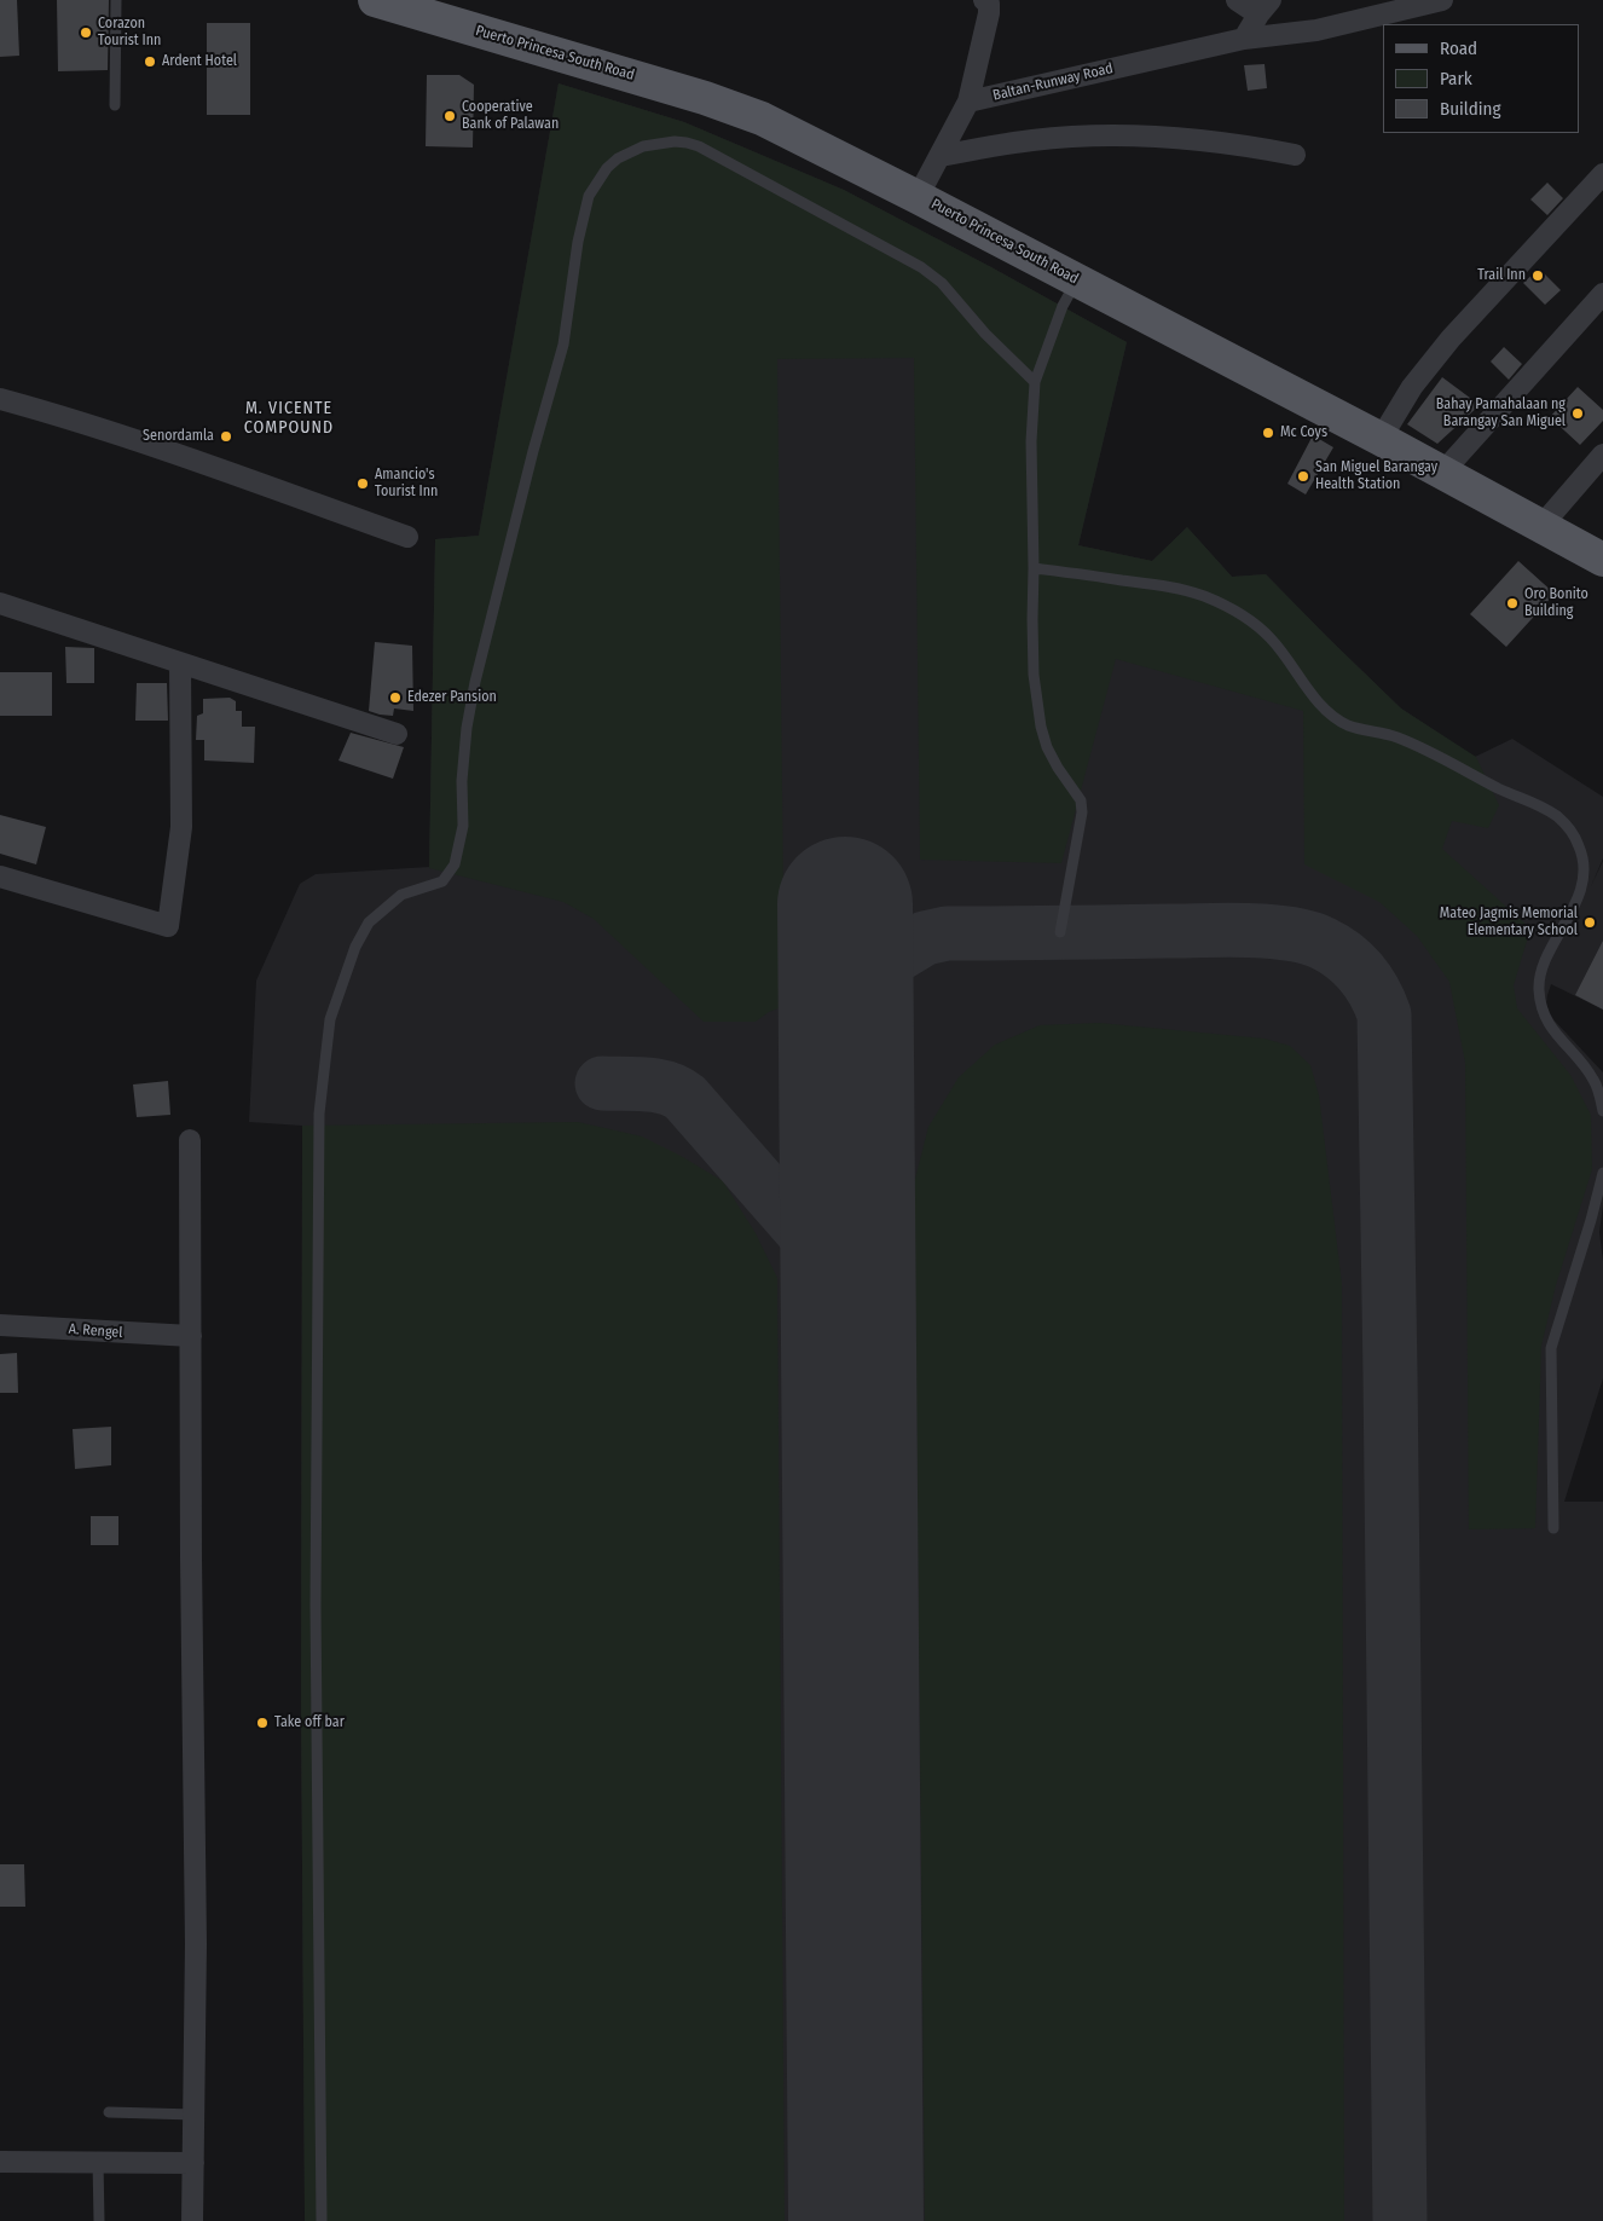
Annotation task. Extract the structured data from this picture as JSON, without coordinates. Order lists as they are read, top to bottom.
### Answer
{
  "streets": {
    "main road": ["Puerto Princesa South Road"],
    "street": ["Baltan-Runway Road", "A. Rengel"]
  },
  "districts": ["M. VICENTE COMPOUND"],
  "places": [
    "Corazon Tourist Inn",
    "Ardent Hotel",
    "Cooperative Bank of Palawan",
    "Trail Inn",
    "Bahay Pamahalaan ng Barangay San Miguel",
    "Mc Coys",
    "Senordamla",
    "San Miguel Barangay Health Station",
    "Amancio's Tourist Inn",
    "Oro Bonito Building",
    "Edezer Pansion",
    "Mateo Jagmis Memorial Elementary School",
    "Take off bar"
  ],
  "legend": ["Road", "Park", "Building"]
}
